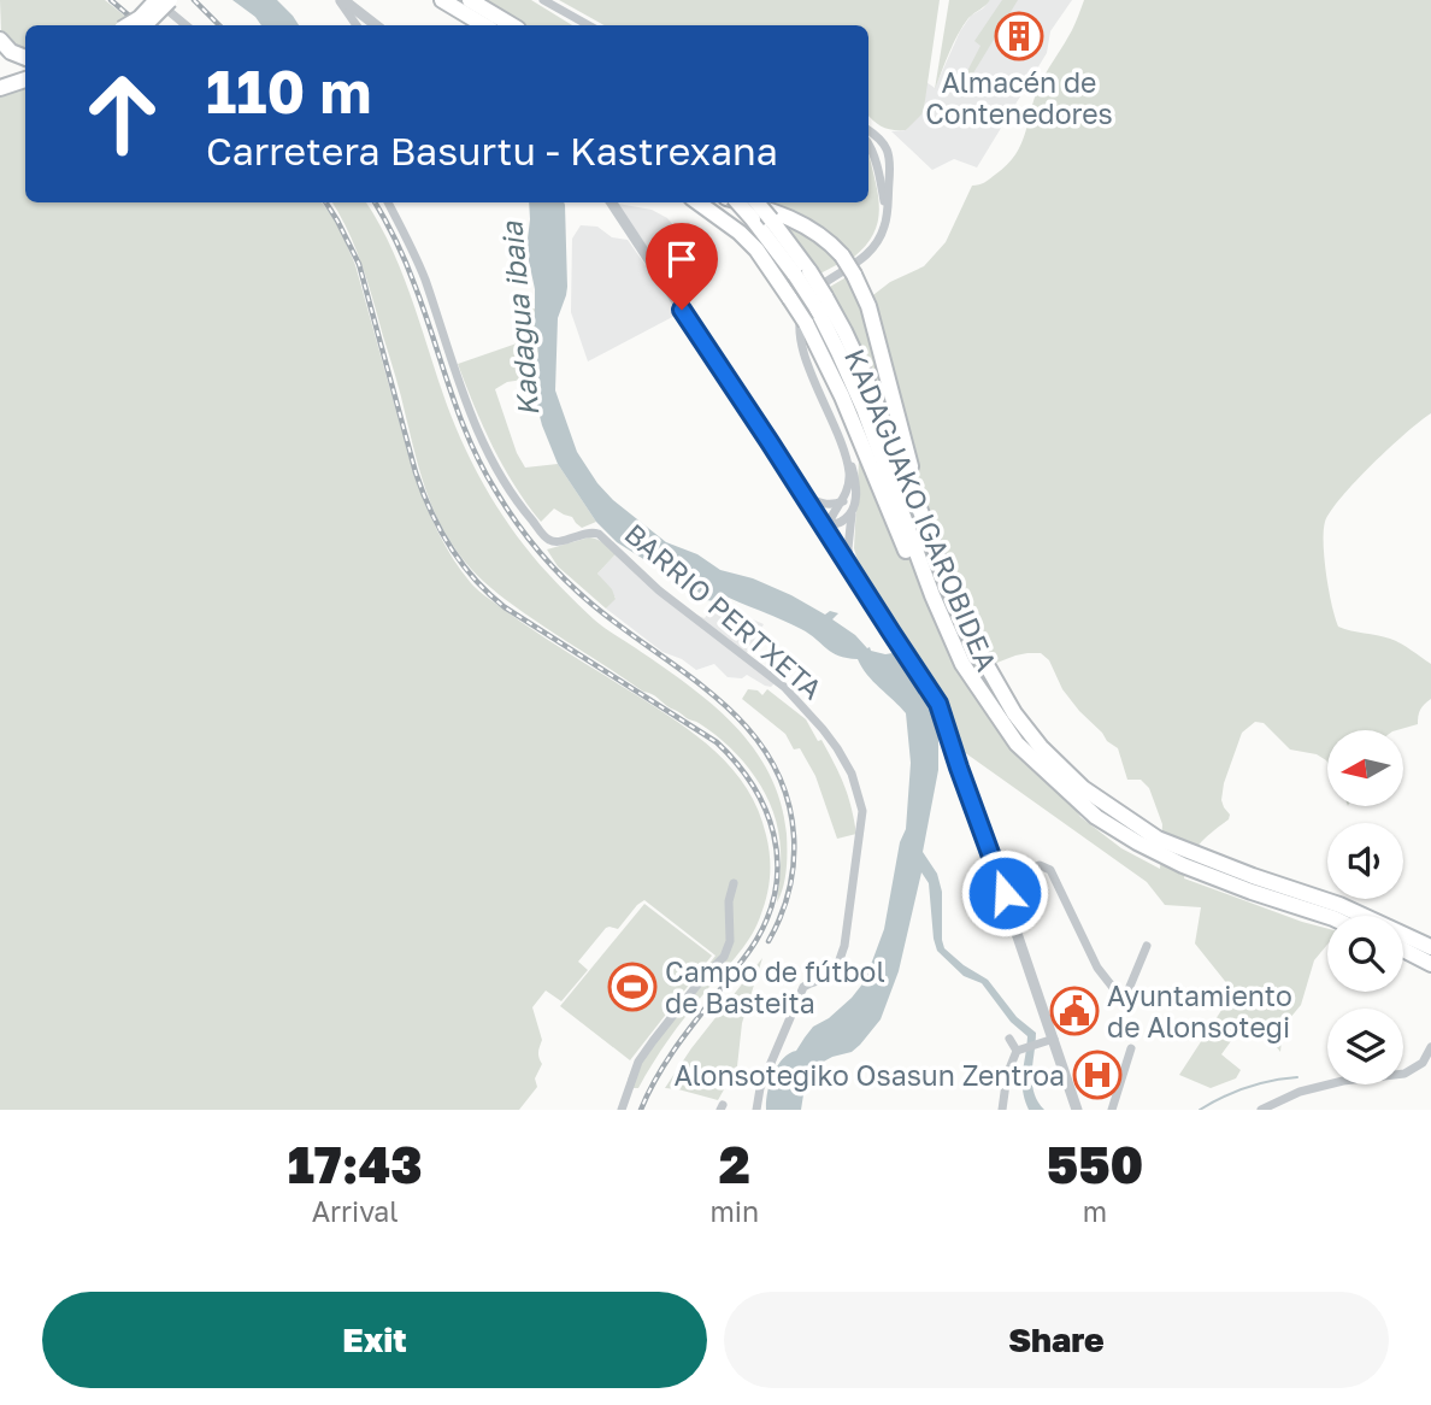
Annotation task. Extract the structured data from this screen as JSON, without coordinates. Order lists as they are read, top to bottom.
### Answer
{
  "streets": {
    "highway": ["KADAGUAKO IGAROBIDEA"],
    "street": ["BARRIO PERTXETA"]
  },
  "water": ["Kadagua ibaia"],
  "places": {
    "building": ["Almacén de Contenedores"],
    "sports": ["Campo de fútbol de Basteita"],
    "public building": ["Ayuntamiento de Alonsotegi"],
    "hospital": ["Alonsotegiko Osasun Zentroa"]
  },
  "north": "left",
  "page": {
    "turn": ["110 m", "Carretera Basurtu - Kastrexana"],
    "eta": [
      "17:43",
      "Arrival",
      "2",
      "min",
      "550",
      "m"
    ],
    "buttons": ["Exit", "Share"]
  }
}
